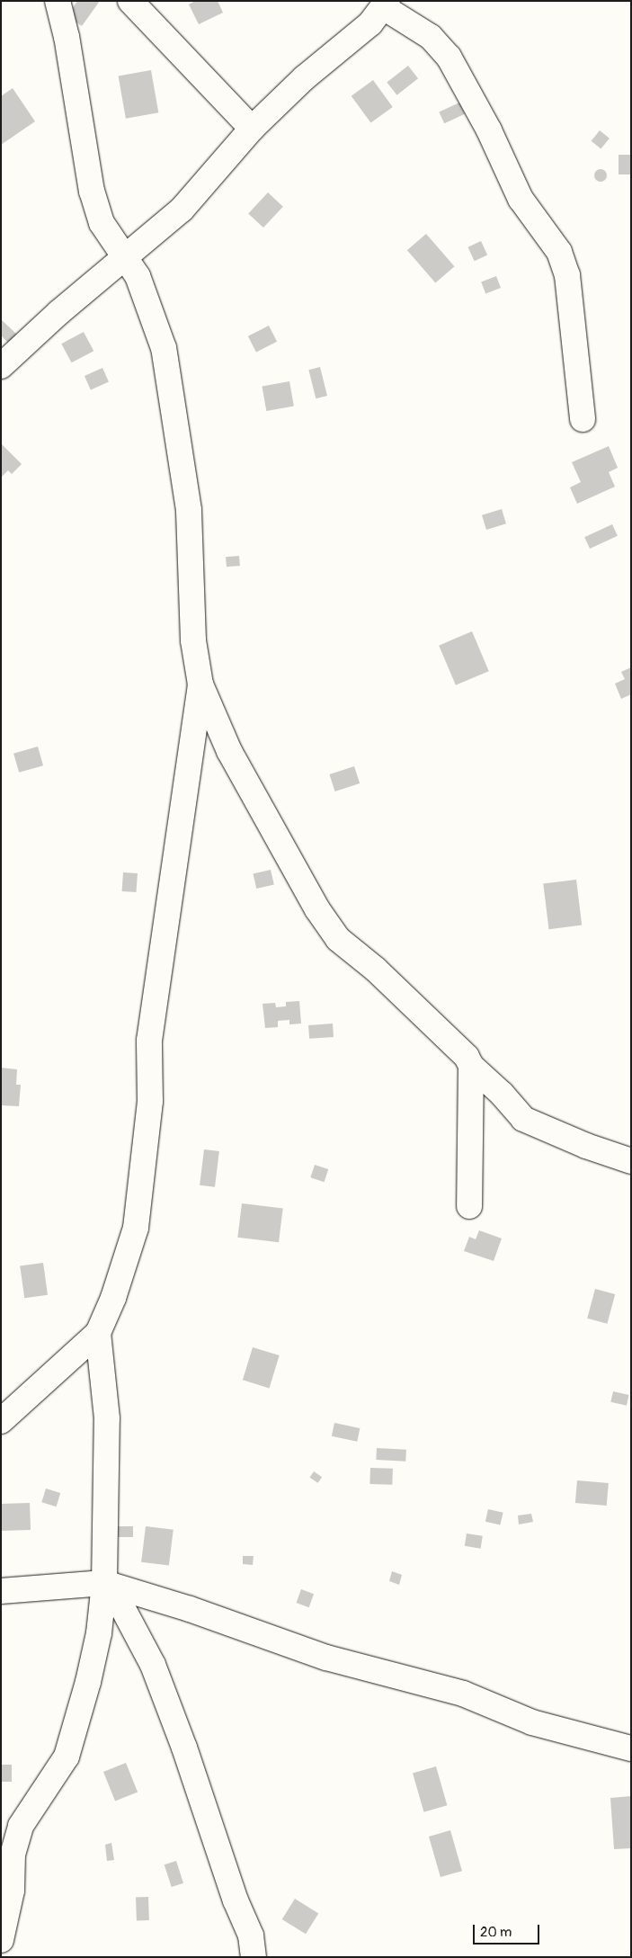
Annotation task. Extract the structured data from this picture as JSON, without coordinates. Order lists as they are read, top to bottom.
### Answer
{
  "scale_bar": "20 m"
}
